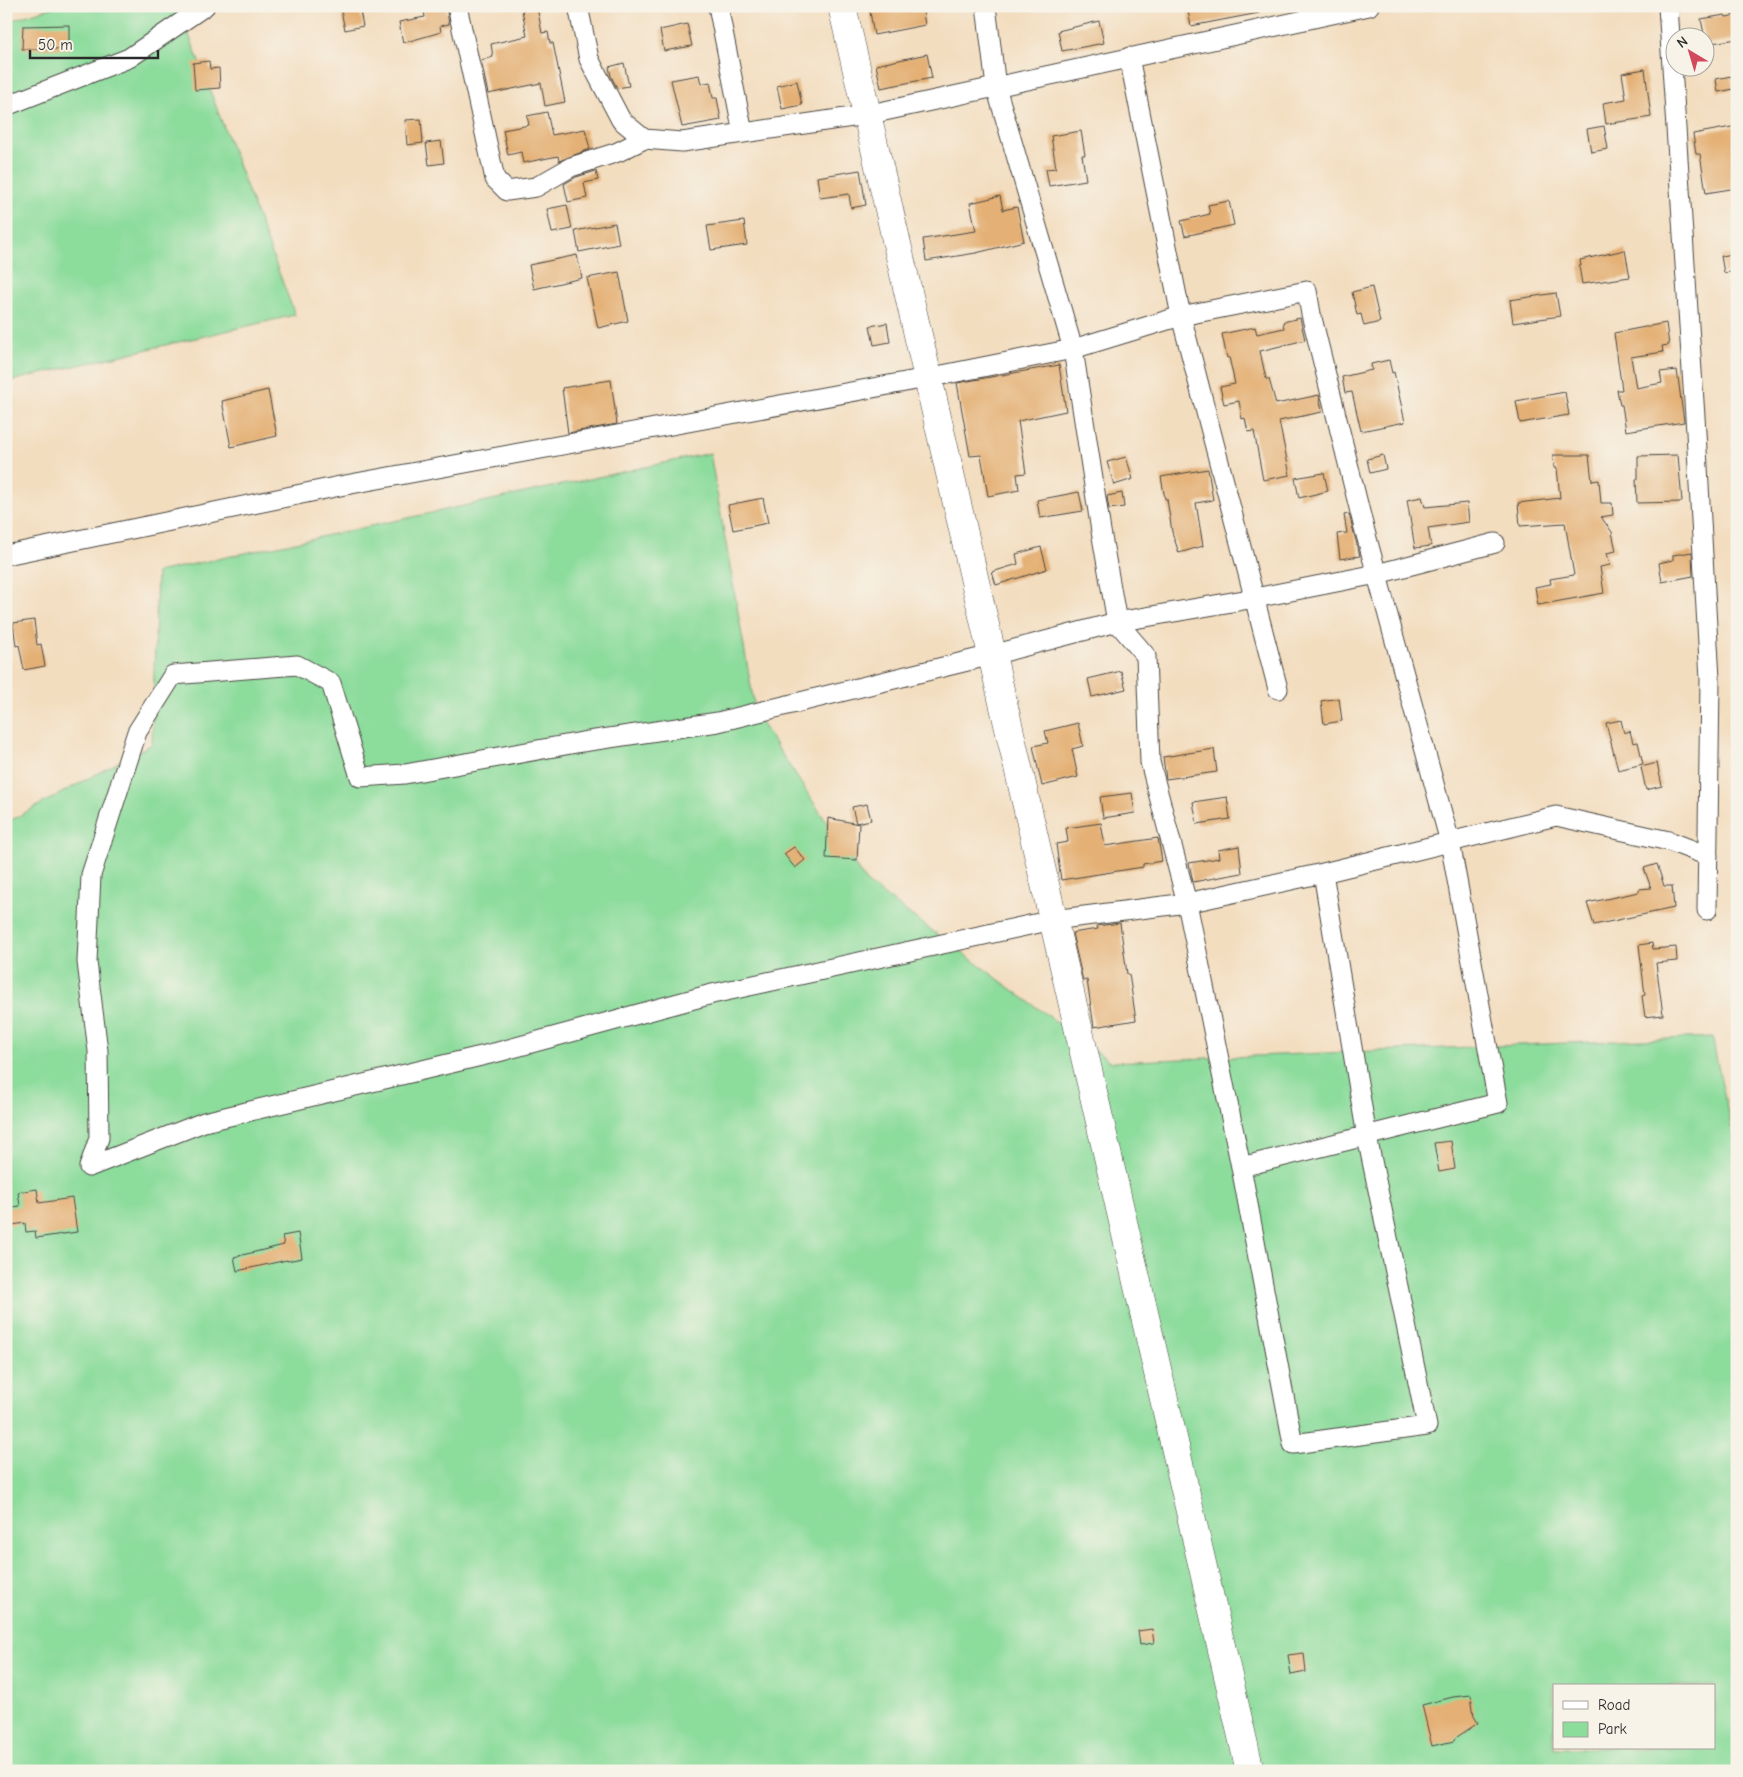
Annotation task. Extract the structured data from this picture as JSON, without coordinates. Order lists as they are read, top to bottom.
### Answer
{
  "legend": ["Road", "Park"],
  "scale_bar": "50 m",
  "north": "top left"
}
